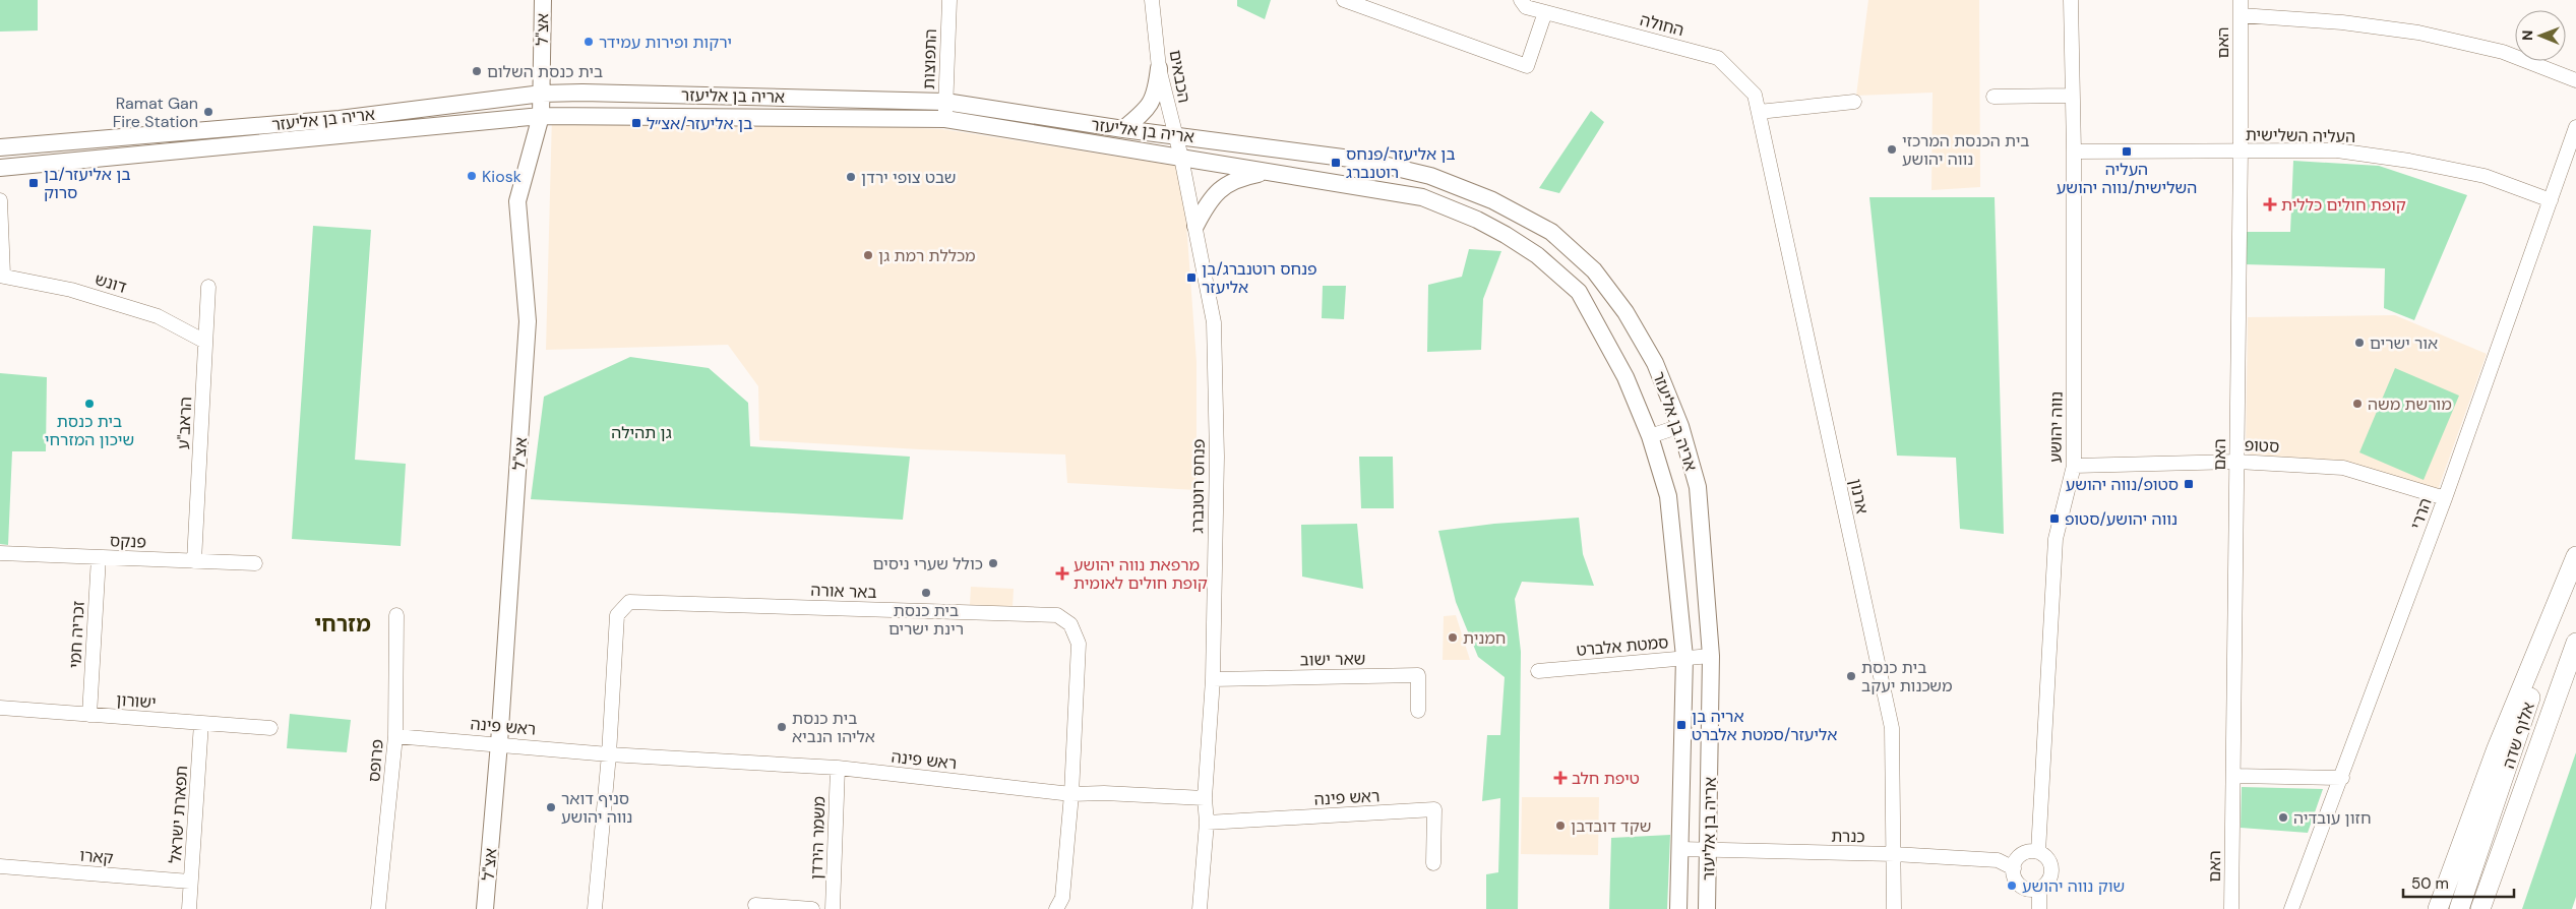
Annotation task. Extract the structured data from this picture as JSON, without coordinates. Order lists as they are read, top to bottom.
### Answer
{
  "streets": {
    "main road": ["אלוף שדה"],
    "street": [
      "החולה",
      "אצ\"ל",
      "האם",
      "התפוצות",
      "הכבאים",
      "אריה בן אליעזר",
      "העליה השלישית",
      "דונש",
      "הראב\"ע",
      "נווה יהושע",
      "סטופ",
      "פנחס רוטנברג",
      "ארנון",
      "הררי",
      "פנקס",
      "באר אורה",
      "זכריה חמי",
      "סמטת אלברט",
      "שאר ישוב",
      "ישורון",
      "ראש פינה",
      "פרופס",
      "תפארת ישראל",
      "כנרת",
      "משמר הירדן",
      "קארו"
    ]
  },
  "crossings": [
    ["החולה", "ארנון"],
    ["אצ\"ל", "אריה בן אליעזר"],
    ["אצ\"ל", "ראש פינה"],
    ["האם", "העליה השלישית"],
    ["האם", "סטופ"],
    ["התפוצות", "אריה בן אליעזר"],
    ["הכבאים", "אריה בן אליעזר"],
    ["הכבאים", "פנחס רוטנברג"],
    ["אריה בן אליעזר", "פנחס רוטנברג"],
    ["אריה בן אליעזר", "סמטת אלברט"],
    ["אריה בן אליעזר", "כנרת"],
    ["העליה השלישית", "נווה יהושע"],
    ["העליה השלישית", "הררי"],
    ["דונש", "הראב\"ע"],
    ["הראב\"ע", "פנקס"],
    ["נווה יהושע", "סטופ"],
    ["נווה יהושע", "כנרת"],
    ["סטופ", "הררי"],
    ["פנחס רוטנברג", "שאר ישוב"],
    ["פנחס רוטנברג", "ראש פינה"],
    ["ארנון", "כנרת"],
    ["פנקס", "זכריה חמי"],
    ["באר אורה", "ראש פינה"],
    ["זכריה חמי", "ישורון"],
    ["ישורון", "תפארת ישראל"],
    ["ראש פינה", "פרופס"],
    ["ראש פינה", "משמר הירדן"],
    ["תפארת ישראל", "קארו"]
  ],
  "districts": ["מזרחי"],
  "parks": ["גן תהילה"],
  "places": {
    "other": [
      "ירקות ופירות עמידר",
      "בית כנסת השלום",
      "Ramat Gan Fire Station",
      "בית הכנסת המרכזי נווה יהושע",
      "Kiosk",
      "שבט צופי ירדן",
      "מכללת רמת גן",
      "אור ישרים",
      "בית כנסת שיכון המזרחי",
      "מורשת משה",
      "כולל שערי ניסים",
      "בית כנסת רינת ישרים",
      "חמנית",
      "בית כנסת משכנות יעקב",
      "בית כנסת אליהו הנביא",
      "סניף דואר נווה יהושע",
      "חזון עובדיה",
      "שקד דובדבן",
      "שוק נווה יהושע"
    ],
    "transit": [
      "בן אליעזר/אצ״ל",
      "העליה השלישית/נווה יהושע",
      "בן אליעזר/פנחס רוטנברג",
      "בן אליעזר/בן סרוק",
      "פנחס רוטנברג/בן אליעזר",
      "סטופ/נווה יהושע",
      "נווה יהושע/סטופ",
      "אריה בן אליעזר/סמטת אלברט"
    ],
    "health": ["קופת חולים כללית", "מרפאת נווה יהושע קופת חולים לאומית", "טיפת חלב"]
  },
  "scale_bar": "50 m",
  "north": "left"
}
